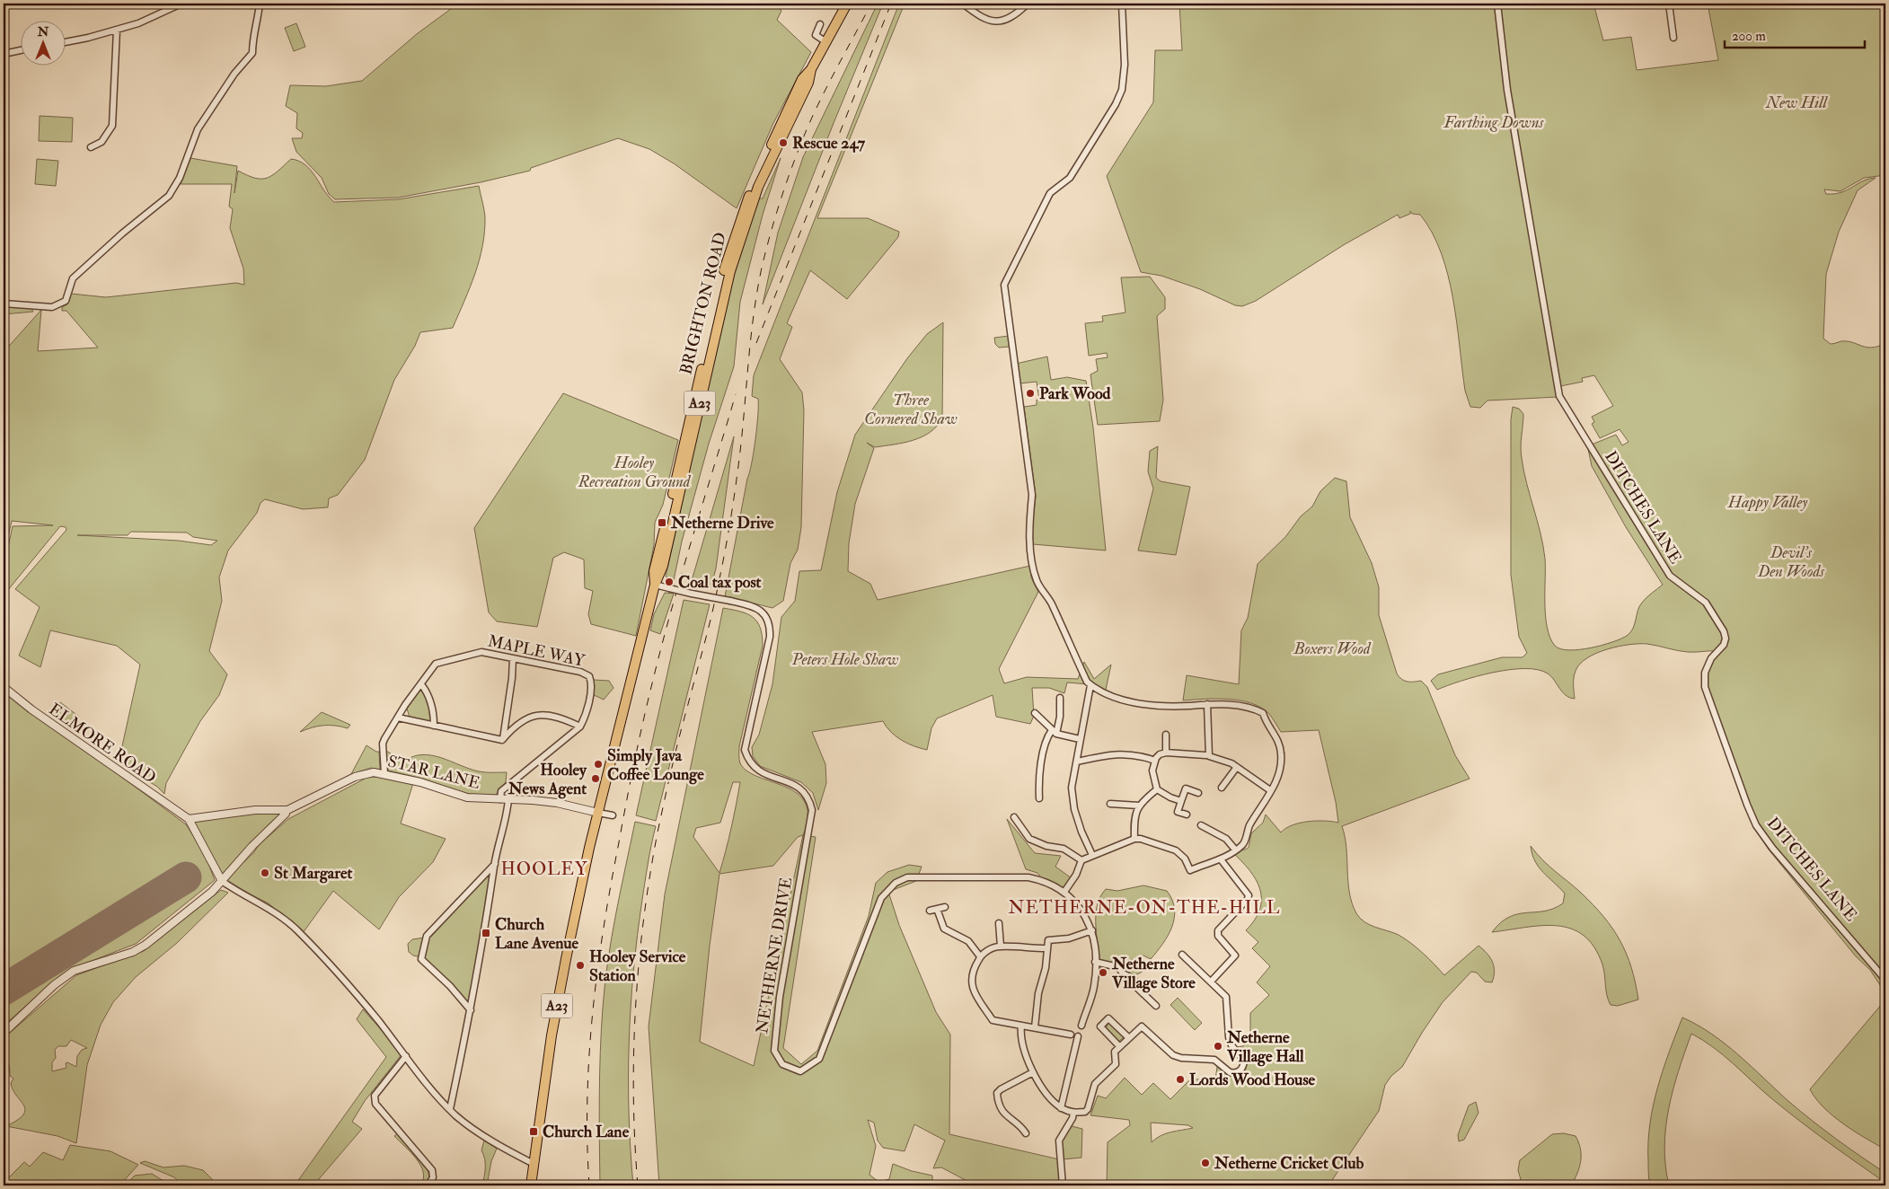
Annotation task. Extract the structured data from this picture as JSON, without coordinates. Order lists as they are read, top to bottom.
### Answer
{
  "streets": {
    "highway": ["BRIGHTON ROAD", "A23"],
    "street": [
      "DITCHES LANE",
      "MAPLE WAY",
      "ELMORE ROAD",
      "STAR LANE",
      "NETHERNE DRIVE"
    ]
  },
  "crossings": [
    ["BRIGHTON ROAD", "STAR LANE"],
    ["BRIGHTON ROAD", "NETHERNE DRIVE"],
    ["MAPLE WAY", "STAR LANE"]
  ],
  "districts": ["HOOLEY", "NETHERNE-ON-THE-HILL"],
  "parks": [
    "New Hill",
    "Farthing Downs",
    "Three Cornered Shaw",
    "Hooley Recreation Ground",
    "Happy Valley",
    "Devil's Den Woods",
    "Boxers Wood",
    "Peters Hole Shaw"
  ],
  "places": {
    "other": [
      "Rescue 247",
      "Park Wood",
      "Coal tax post",
      "Simply Java Coffee Lounge",
      "Hooley News Agent",
      "St Margaret",
      "Hooley Service Station",
      "Netherne Village Store",
      "Netherne Village Hall",
      "Lords Wood House",
      "Netherne Cricket Club"
    ],
    "transit": ["Netherne Drive", "Church Lane Avenue", "Church Lane"]
  },
  "scale_bar": "200 m",
  "north": "top"
}
